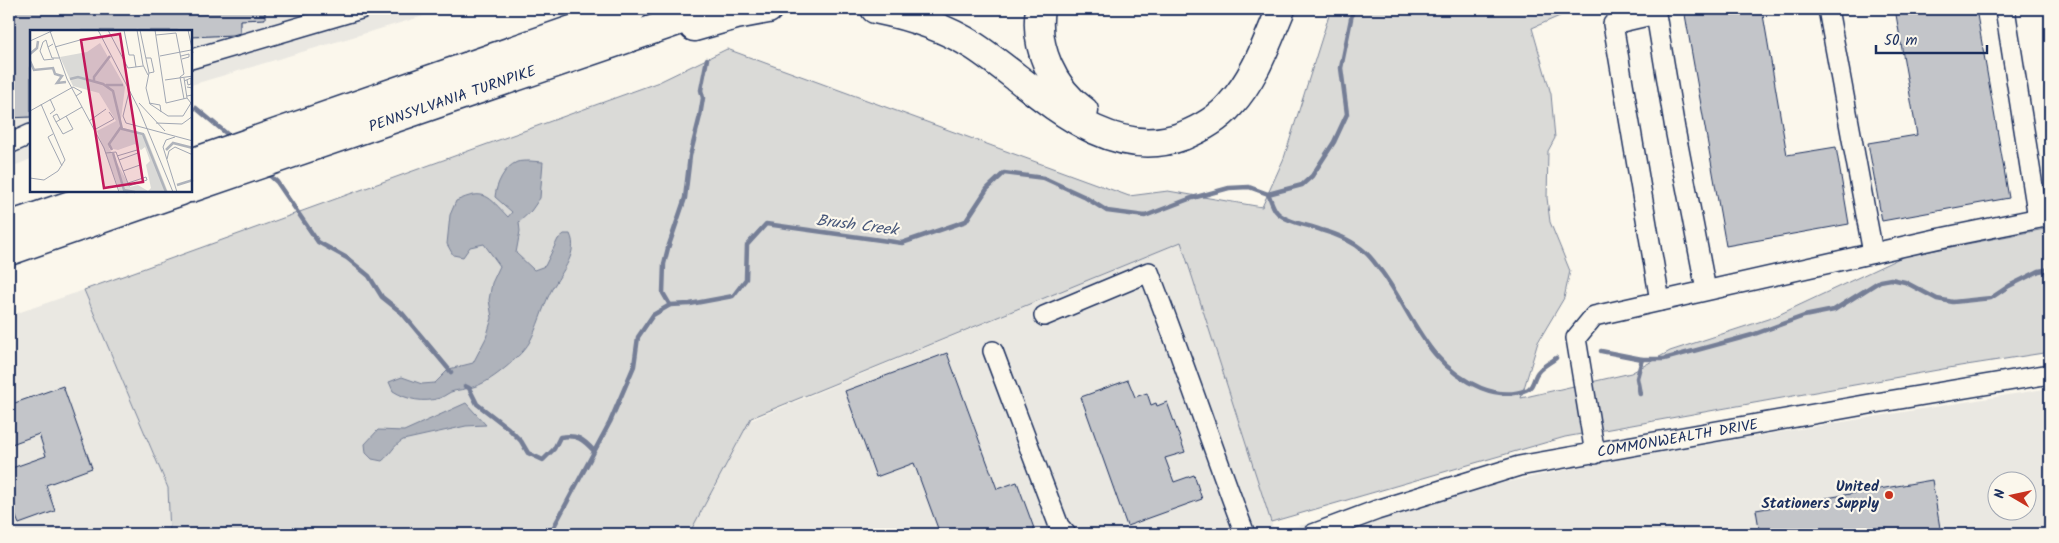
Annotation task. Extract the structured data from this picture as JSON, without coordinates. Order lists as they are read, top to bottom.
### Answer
{
  "streets": {
    "highway": ["PENNSYLVANIA TURNPIKE"],
    "street": ["COMMONWEALTH DRIVE"]
  },
  "water": ["Brush Creek"],
  "places": ["United Stationers Supply"],
  "scale_bar": "50 m",
  "north": "left"
}
